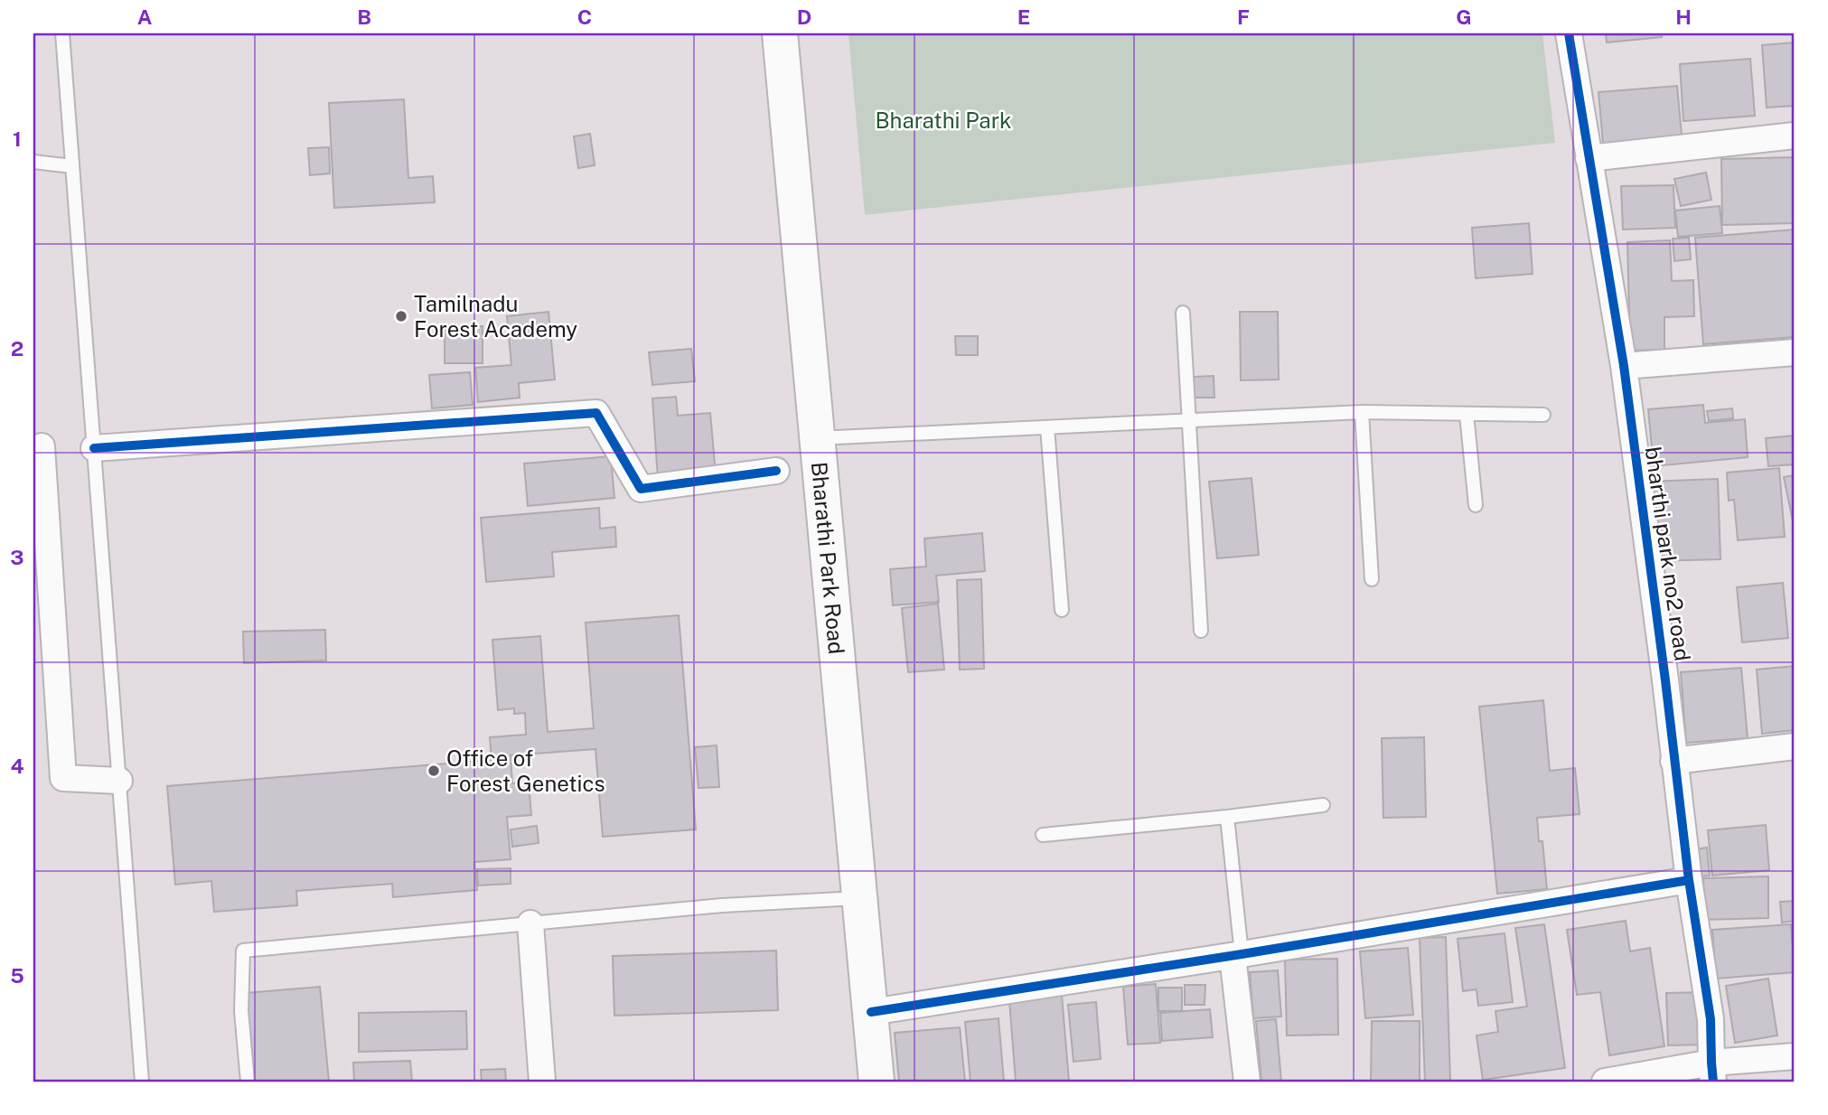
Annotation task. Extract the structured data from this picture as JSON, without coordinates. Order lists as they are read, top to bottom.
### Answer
{
  "streets": {
    "main road": ["Bharathi Park Road"],
    "street": ["bharthi park no2 road"]
  },
  "parks": ["Bharathi Park"],
  "places": ["Tamilnadu Forest Academy", "Office of Forest Genetics"],
  "grid": {
    "columns": [
      "A",
      "B",
      "C",
      "D",
      "E",
      "F",
      "G",
      "H"
    ],
    "rows": [
      "1",
      "2",
      "3",
      "4",
      "5"
    ]
  }
}
